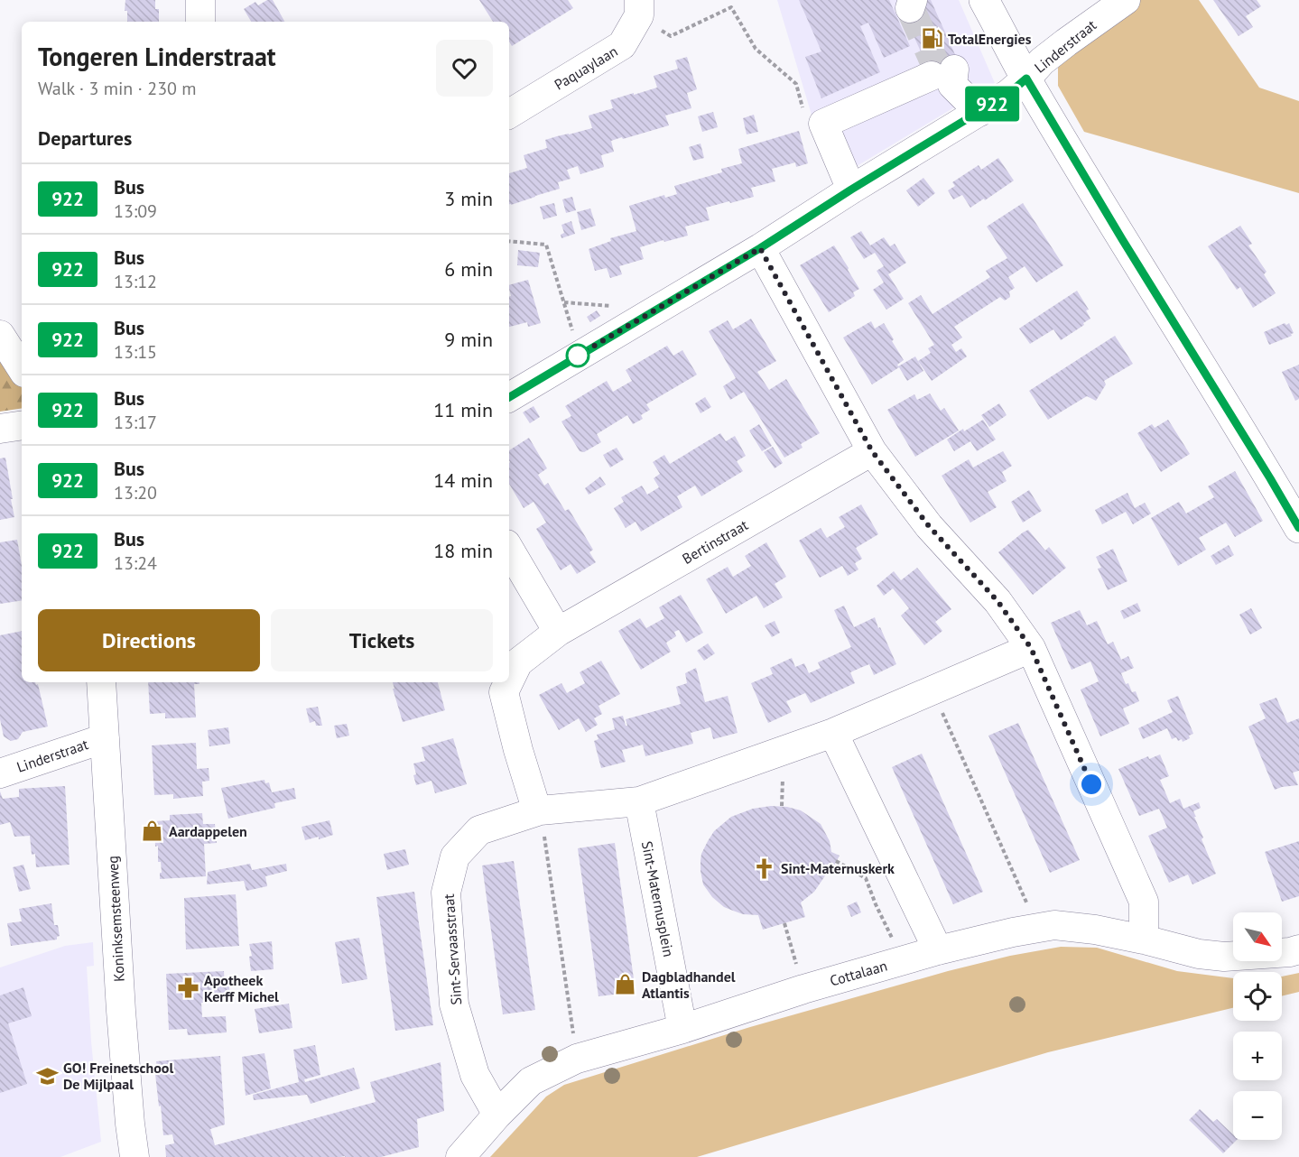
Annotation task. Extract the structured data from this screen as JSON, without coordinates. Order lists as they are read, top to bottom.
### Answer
{
  "streets": {
    "street": [
      "Linderstraat",
      "Paquaylaan",
      "Bertinstraat",
      "Sint-Maternusplein",
      "Koninksemsteenweg",
      "Sint-Servaasstraat",
      "Cottalaan"
    ]
  },
  "crossings": [
    ["Linderstraat", "Koninksemsteenweg"],
    ["Sint-Maternusplein", "Cottalaan"],
    ["Sint-Servaasstraat", "Cottalaan"]
  ],
  "places": {
    "fuel station": ["TotalEnergies"],
    "shop": ["Aardappelen", "Dagbladhandel Atlantis"],
    "church": ["Sint-Maternuskerk"],
    "pharmacy": ["Apotheek Kerff Michel"],
    "school or university": ["GO! Freinetschool De Mijlpaal"]
  },
  "lines": ["bus line 922"],
  "north": "bottom right",
  "page": {
    "on_map": "922",
    "heading": [
      ["Tongeren Linderstraat", "Walk · 3 min · 230 m"],
      "Departures"
    ],
    "list": [
      {
        "mark": "922",
        "name": "Bus",
        "note": "13:09",
        "value": "3 min"
      },
      {
        "mark": "922",
        "name": "Bus",
        "note": "13:12",
        "value": "6 min"
      },
      {
        "mark": "922",
        "name": "Bus",
        "note": "13:15",
        "value": "9 min"
      },
      {
        "mark": "922",
        "name": "Bus",
        "note": "13:17",
        "value": "11 min"
      },
      {
        "mark": "922",
        "name": "Bus",
        "note": "13:20",
        "value": "14 min"
      },
      {
        "mark": "922",
        "name": "Bus",
        "note": "13:24",
        "value": "18 min"
      }
    ],
    "buttons": ["Directions", "Tickets"],
    "map_buttons": ["+", "−"]
  }
}
